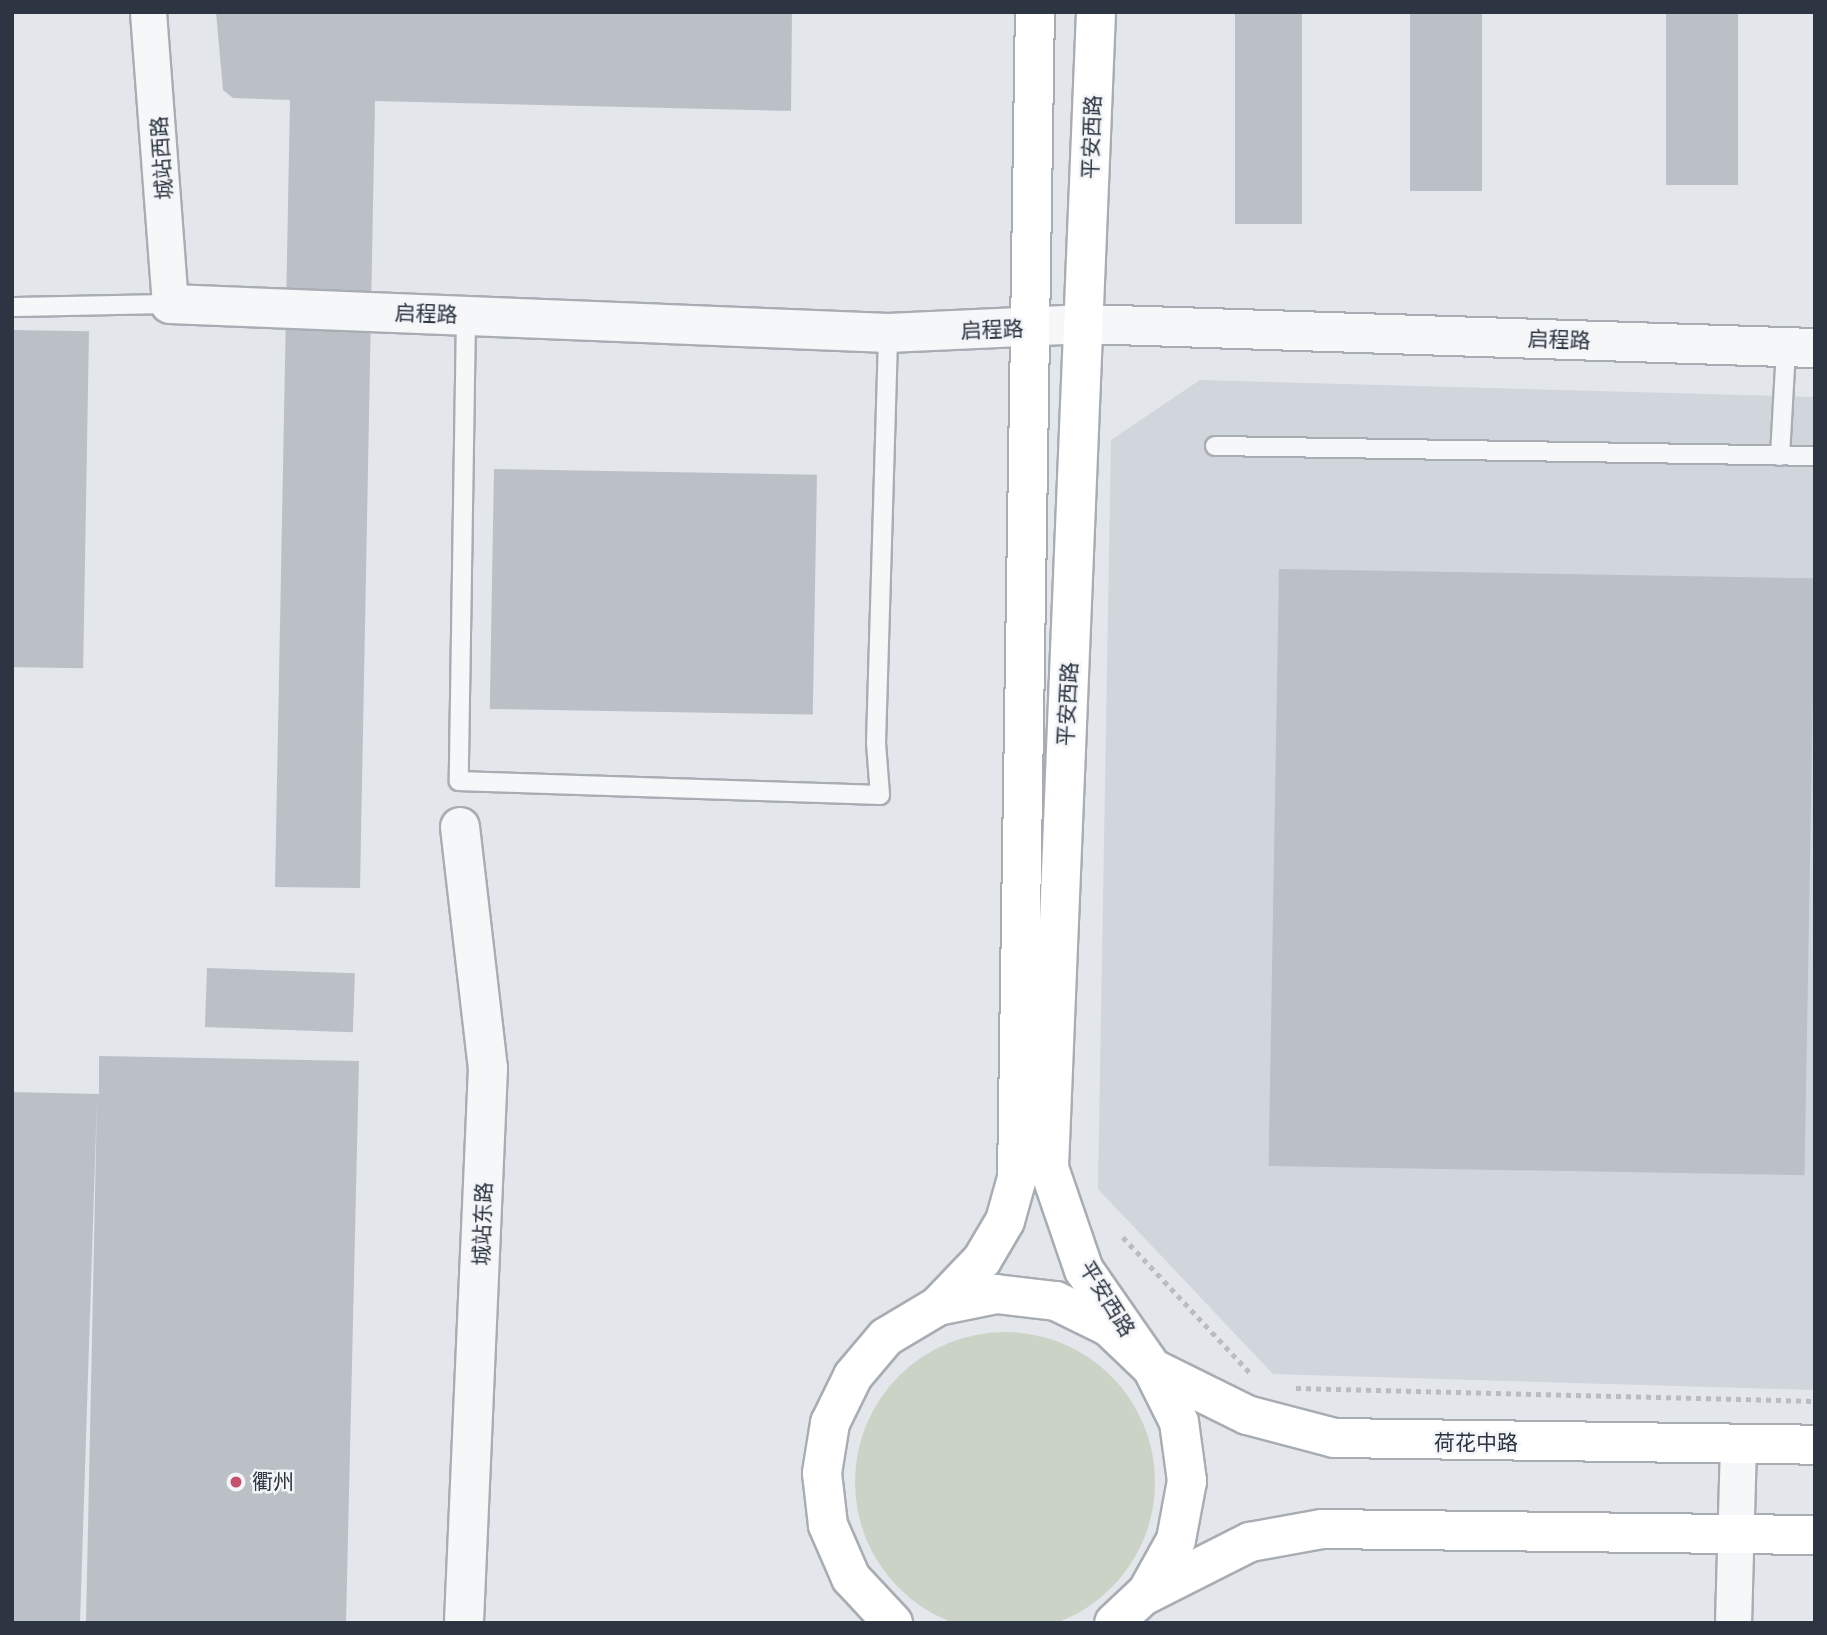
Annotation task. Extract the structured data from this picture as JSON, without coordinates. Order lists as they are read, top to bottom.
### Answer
{
  "streets": {
    "main road": ["平安西路", "荷花中路"],
    "street": ["城站西路", "启程路", "城站东路"]
  },
  "crossings": [
    ["平安西路", "启程路"],
    ["平安西路", "荷花中路"],
    ["城站西路", "启程路"]
  ],
  "places": ["衢州"]
}
